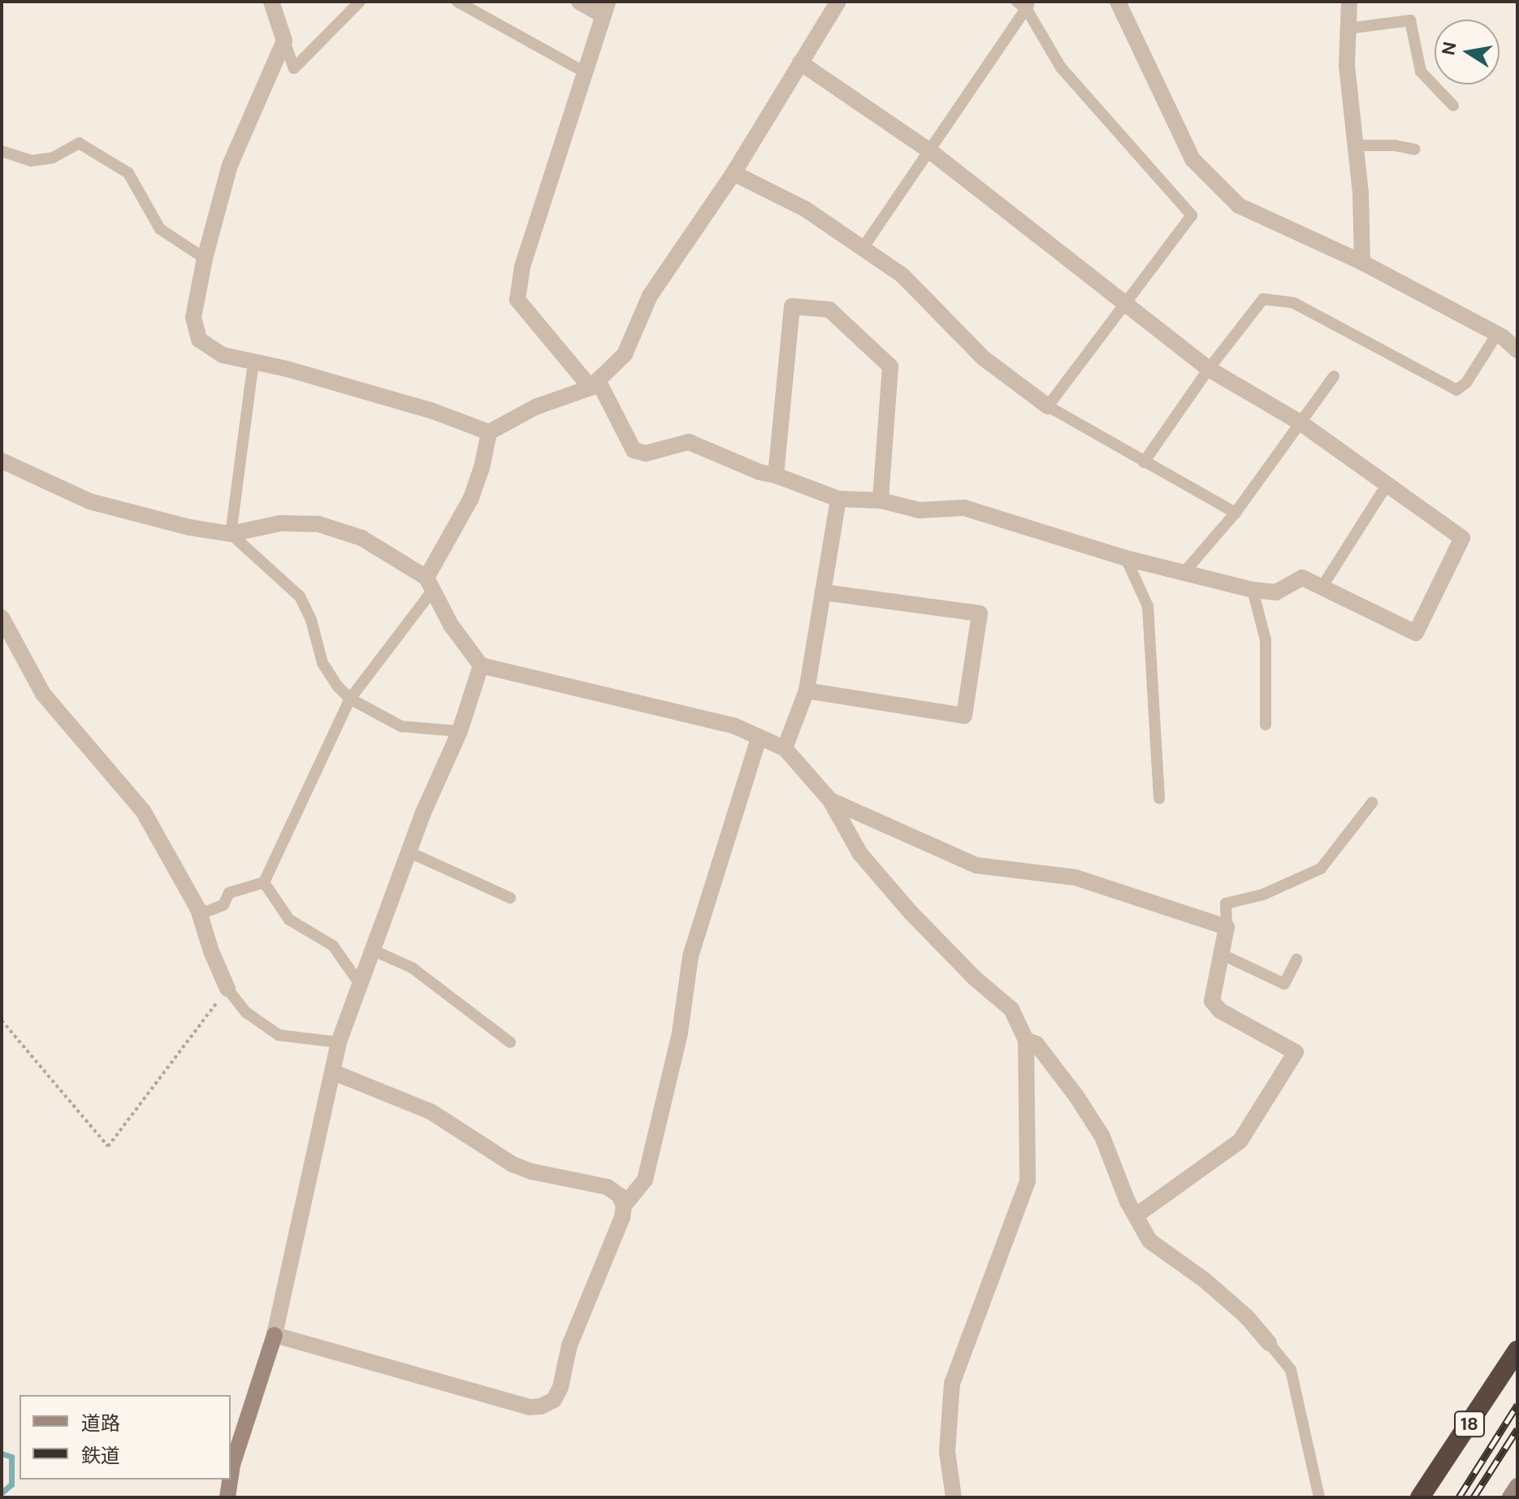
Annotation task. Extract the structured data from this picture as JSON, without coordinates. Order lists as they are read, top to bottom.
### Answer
{
  "streets": {
    "highway": ["18"]
  },
  "legend": ["道路", "鉄道"],
  "north": "left"
}
